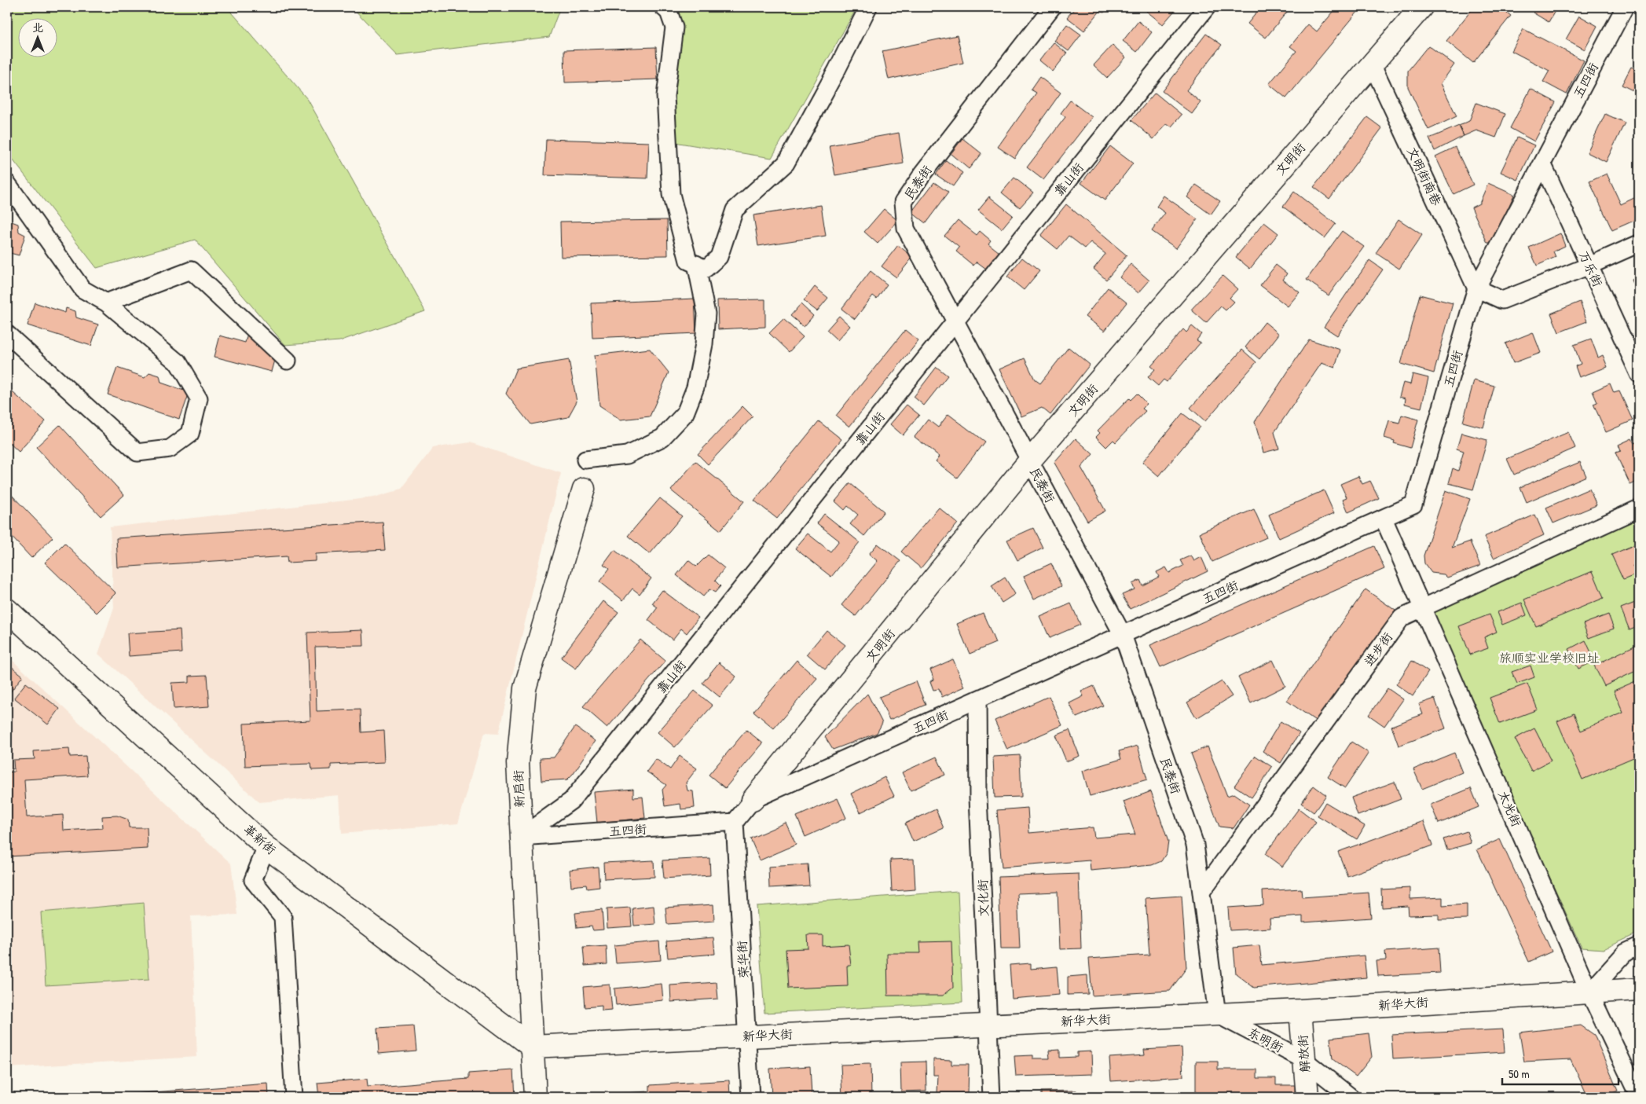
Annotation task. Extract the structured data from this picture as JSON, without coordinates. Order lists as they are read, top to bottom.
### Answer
{
  "streets": {
    "street": [
      "五四街",
      "文明街",
      "文明街南巷",
      "靠山街",
      "民泰街",
      "万乐街",
      "进步街",
      "新启街",
      "太光街",
      "革新街",
      "文化街",
      "荣华街",
      "新华大街",
      "东明街",
      "解放街"
    ]
  },
  "crossings": [
    ["五四街", "文明街"],
    ["五四街", "文明街南巷"],
    ["五四街", "靠山街"],
    ["五四街", "民泰街"],
    ["五四街", "万乐街"],
    ["五四街", "新启街"],
    ["五四街", "太光街"],
    ["五四街", "文化街"],
    ["五四街", "荣华街"],
    ["文明街", "文明街南巷"],
    ["文明街", "民泰街"],
    ["靠山街", "民泰街"],
    ["靠山街", "新启街"],
    ["民泰街", "进步街"],
    ["民泰街", "新华大街"],
    ["民泰街", "东明街"],
    ["进步街", "太光街"],
    ["新启街", "革新街"],
    ["新启街", "新华大街"],
    ["太光街", "新华大街"],
    ["革新街", "新华大街"],
    ["文化街", "新华大街"],
    ["荣华街", "新华大街"],
    ["新华大街", "东明街"],
    ["新华大街", "解放街"],
    ["东明街", "解放街"]
  ],
  "parks": ["旅顺实业学校旧址"],
  "scale_bar": "50 m",
  "north": "top"
}
